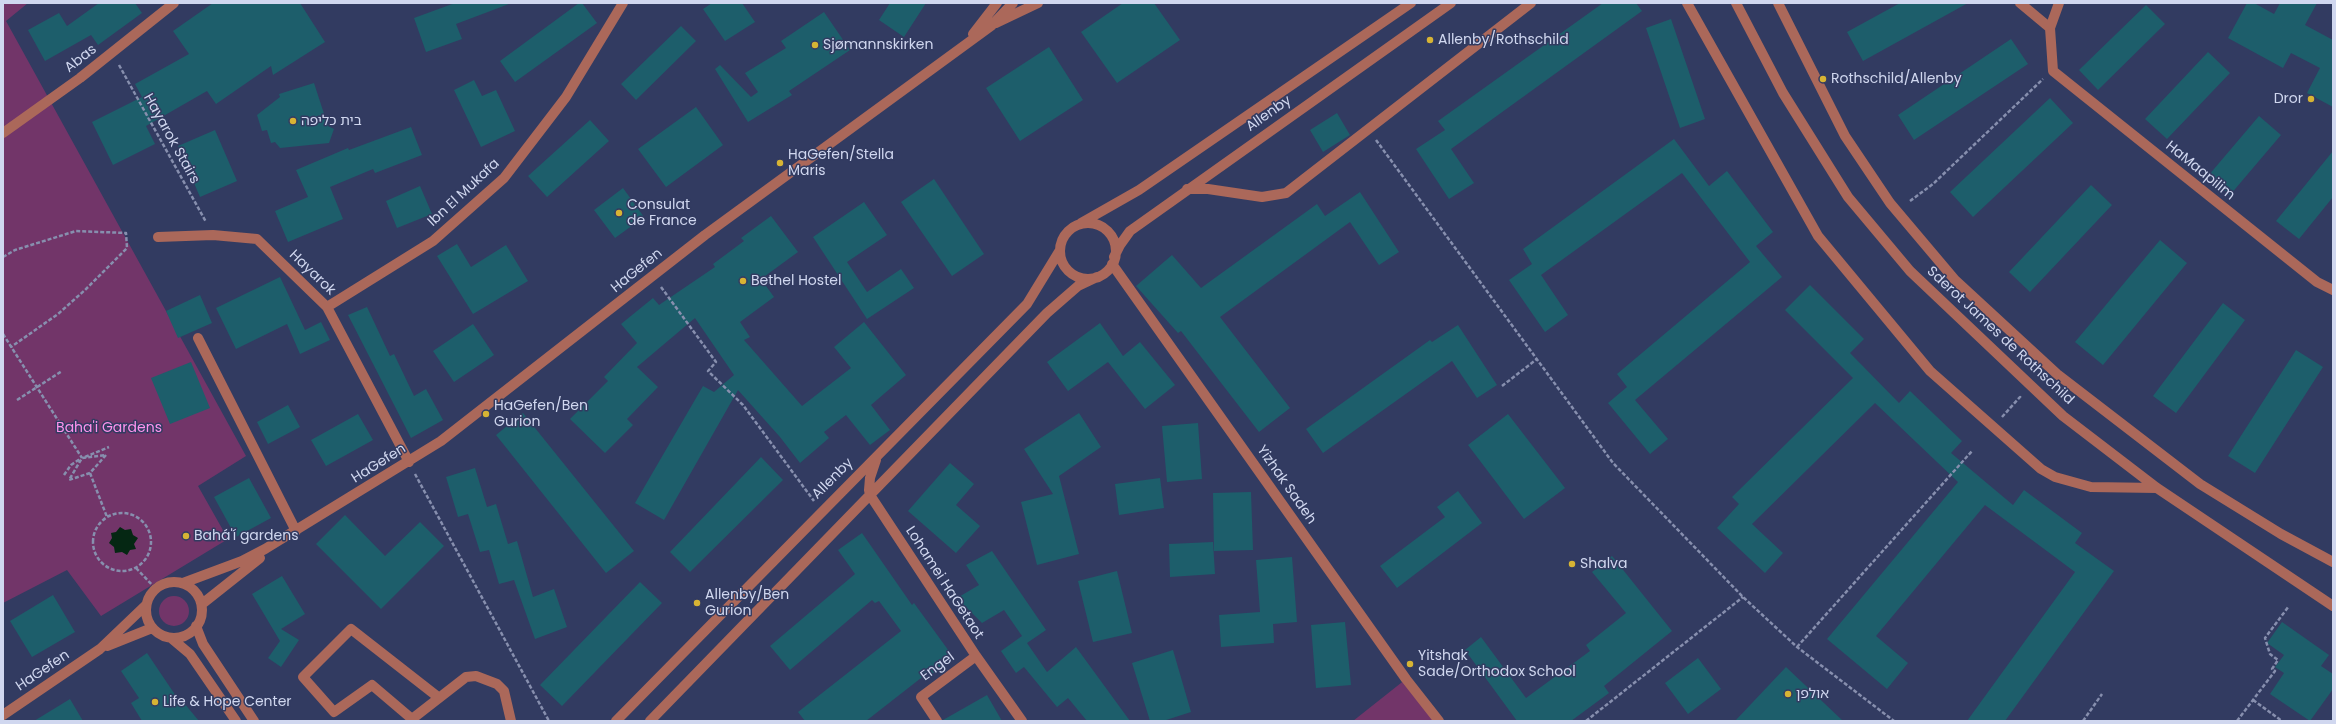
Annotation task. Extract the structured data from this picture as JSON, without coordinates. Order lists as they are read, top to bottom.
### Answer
{
  "streets": {
    "street": [
      "Abas",
      "Allenby",
      "HaMaapilim",
      "Ibn El Mukafa",
      "HaGefen",
      "Hayarok",
      "Sderot James de Rothschild",
      "Yizhak Sadeh",
      "Lohamei HaGetaot",
      "Engel"
    ],
    "path": ["Hayarok Stairs"]
  },
  "crossings": [
    ["Abas", "Hayarok Stairs"],
    ["Allenby", "Yizhak Sadeh"],
    ["Allenby", "Lohamei HaGetaot"],
    ["Hayarok Stairs", "Hayarok"],
    ["Ibn El Mukafa", "Hayarok"],
    ["HaGefen", "Hayarok"],
    ["Lohamei HaGetaot", "Engel"]
  ],
  "parks": ["Baha'i Gardens"],
  "places": [
    "Allenby/Rothschild",
    "Sjømannskirken",
    "Rothschild/Allenby",
    "Dror",
    "בית כליפה",
    "HaGefen/Stella Maris",
    "Consulat de France",
    "Bethel Hostel",
    "HaGefen/Ben Gurion",
    "Bahá'í gardens",
    "Shalva",
    "Allenby/Ben Gurion",
    "Yitshak Sade/Orthodox School",
    "אולפן",
    "Life & Hope Center"
  ]
}
